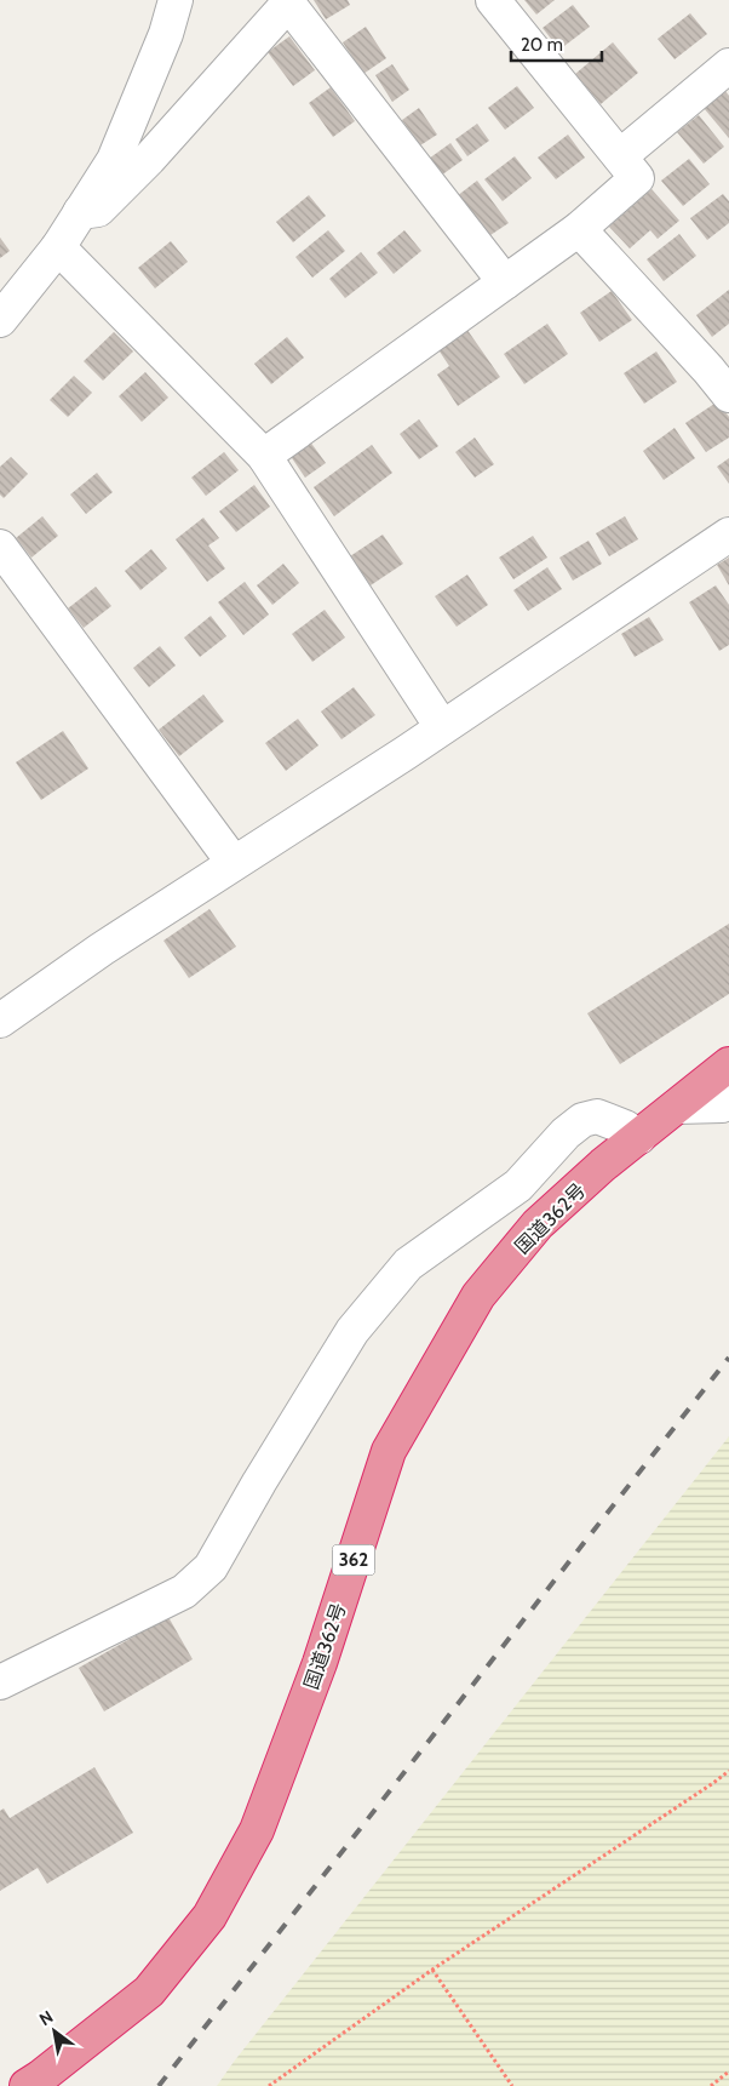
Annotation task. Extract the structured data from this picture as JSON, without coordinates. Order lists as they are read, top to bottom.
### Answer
{
  "streets": {
    "highway": ["国道362号", "362"]
  },
  "scale_bar": "20 m",
  "north": "top left"
}
